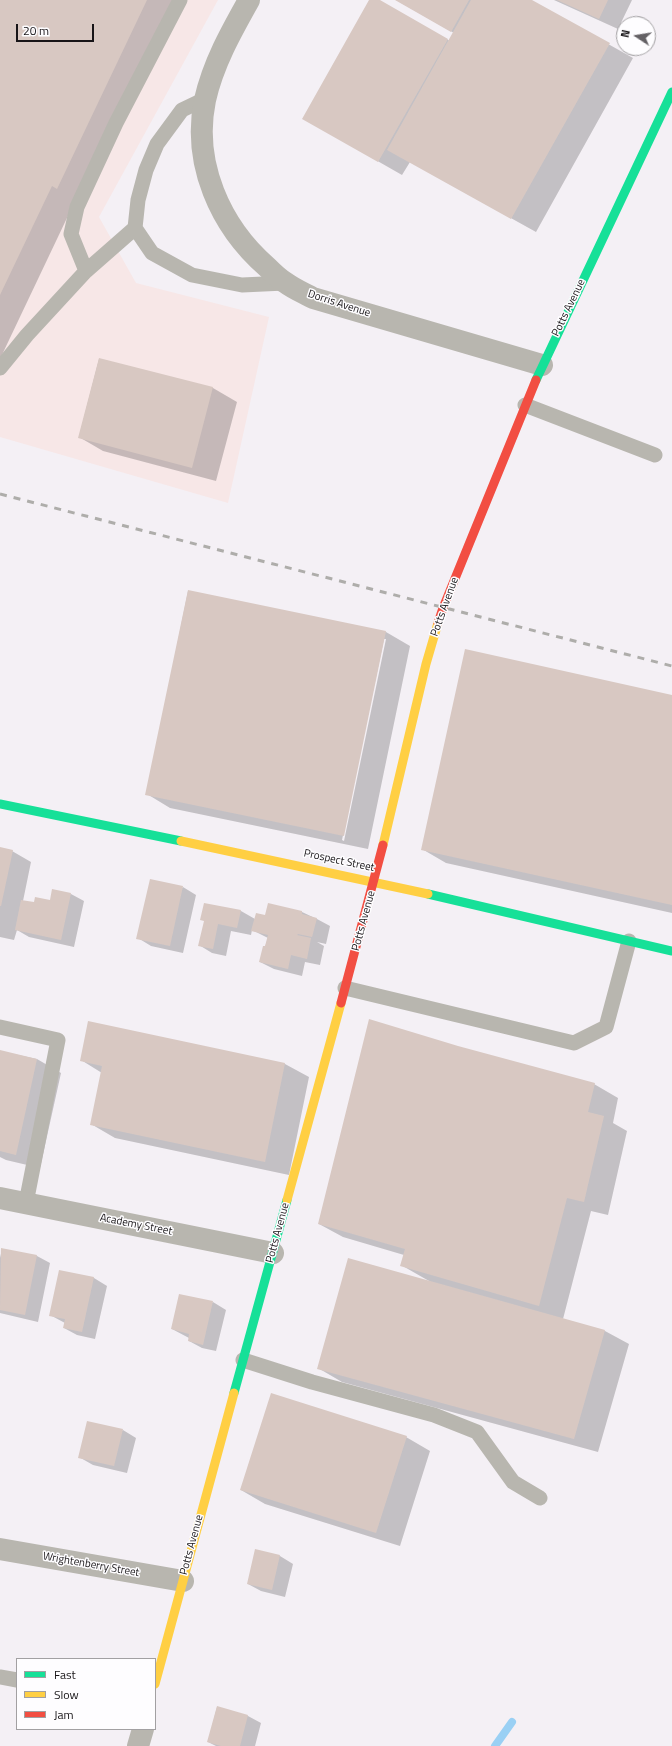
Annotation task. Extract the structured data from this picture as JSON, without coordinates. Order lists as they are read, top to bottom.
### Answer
{
  "streets": {
    "street": [
      "Dorris Avenue",
      "Potts Avenue",
      "Prospect Street",
      "Academy Street",
      "Wrightenberry Street"
    ]
  },
  "crossings": [
    ["Dorris Avenue", "Potts Avenue"],
    ["Potts Avenue", "Prospect Street"],
    ["Potts Avenue", "Academy Street"],
    ["Potts Avenue", "Wrightenberry Street"]
  ],
  "legend": ["Fast", "Slow", "Jam"],
  "scale_bar": "20 m",
  "north": "left"
}
